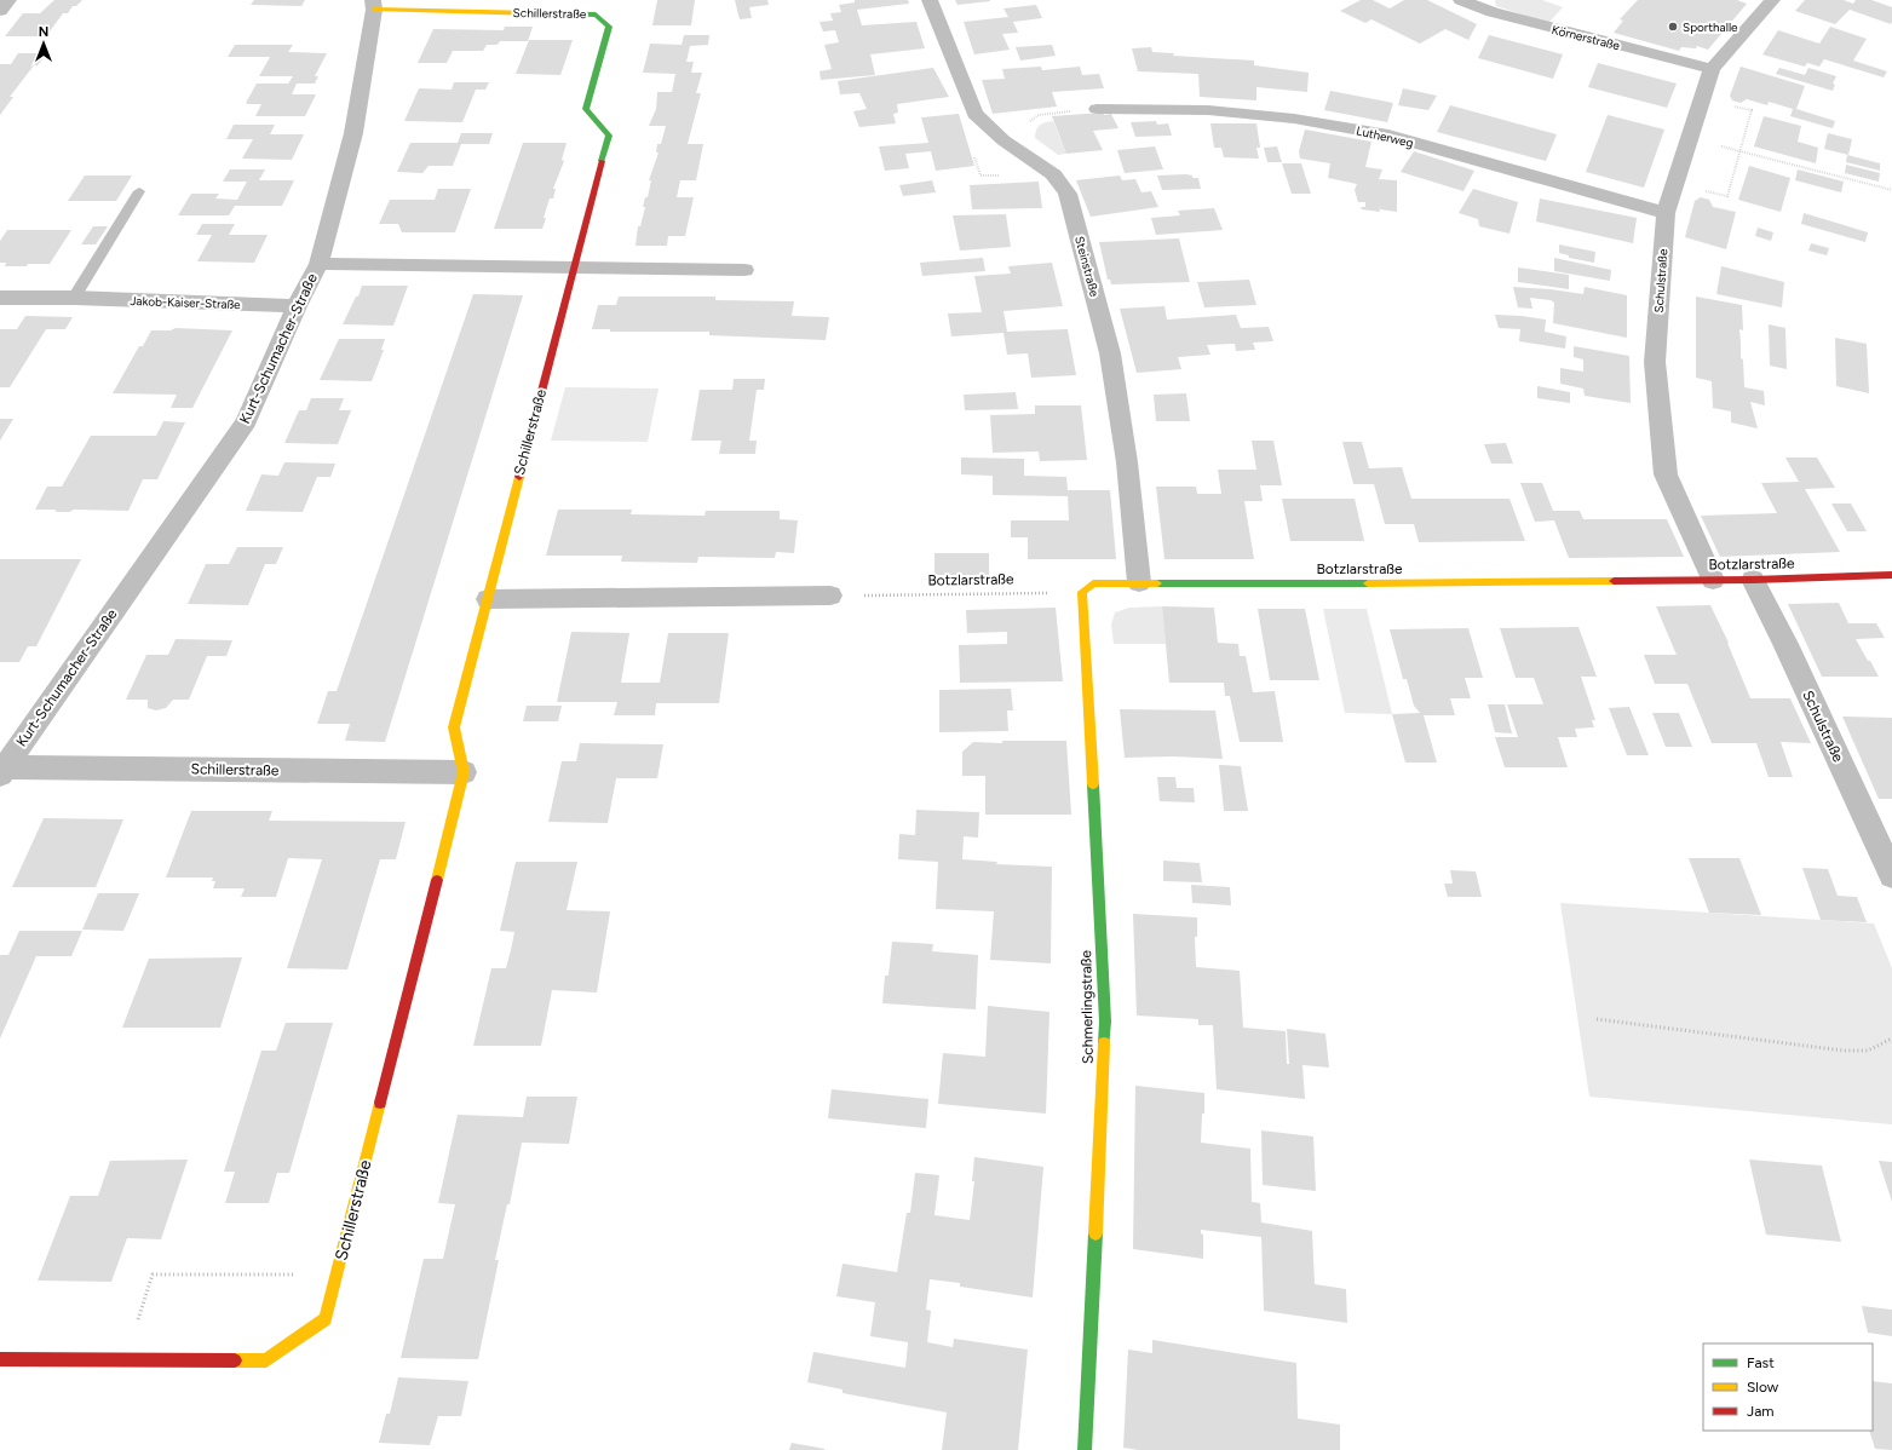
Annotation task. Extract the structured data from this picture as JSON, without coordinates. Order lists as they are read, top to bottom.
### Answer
{
  "streets": {
    "street": [
      "Schillerstraße",
      "Körnerstraße",
      "Lutherweg",
      "Steinstraße",
      "Schulstraße",
      "Jakob-Kaiser-Straße",
      "Kurt-Schumacher-Straße",
      "Botzlarstraße",
      "Schmerlingstraße"
    ]
  },
  "crossings": [
    ["Schillerstraße", "Kurt-Schumacher-Straße"],
    ["Körnerstraße", "Schulstraße"],
    ["Lutherweg", "Schulstraße"],
    ["Steinstraße", "Botzlarstraße"],
    ["Schulstraße", "Botzlarstraße"],
    ["Jakob-Kaiser-Straße", "Kurt-Schumacher-Straße"],
    ["Botzlarstraße", "Schmerlingstraße"]
  ],
  "places": ["Sporthalle"],
  "legend": ["Fast", "Slow", "Jam"],
  "north": "top"
}
